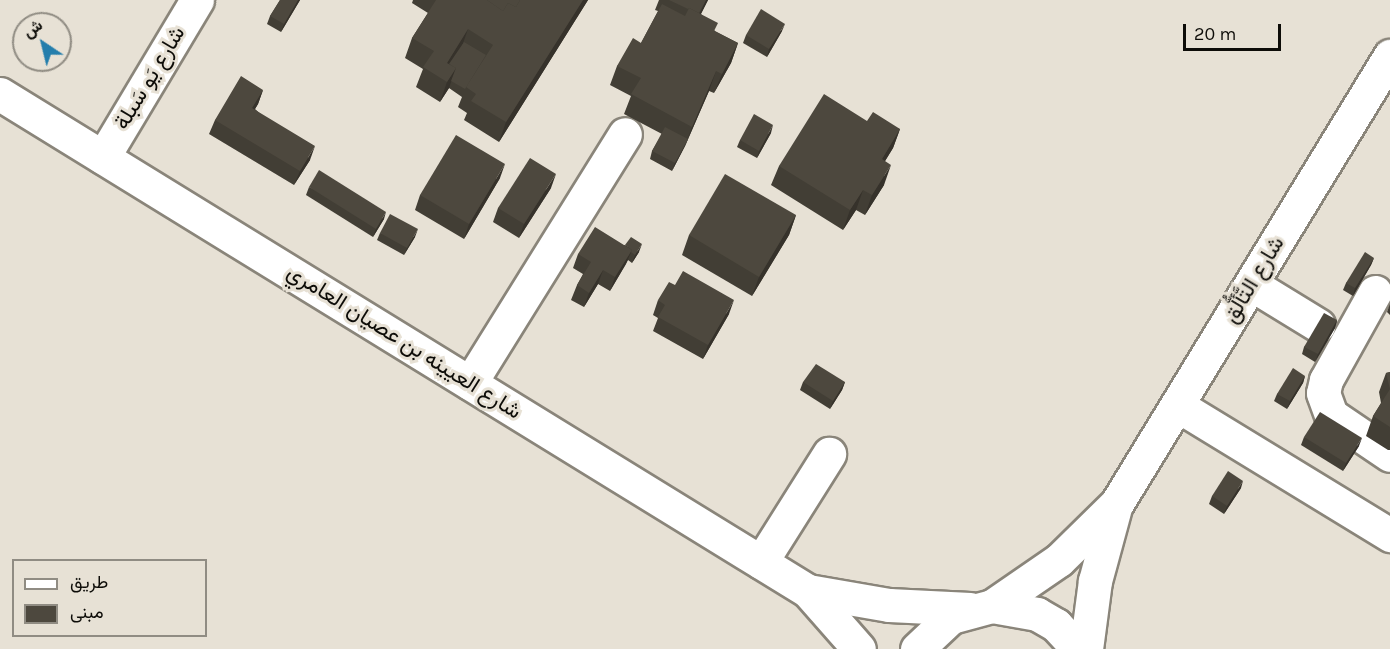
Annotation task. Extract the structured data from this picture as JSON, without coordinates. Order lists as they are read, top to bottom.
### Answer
{
  "streets": {
    "street": ["شارع يَو سَبلة", "شارع التَّألُّق", "شارع العيينه بن عصيان العامري"]
  },
  "crossings": [
    ["شارع يَو سَبلة", "شارع العيينه بن عصيان العامري"],
    ["شارع التَّألُّق", "شارع العيينه بن عصيان العامري"]
  ],
  "legend": ["طريق", "مبنى"],
  "scale_bar": "20 m",
  "north": "top left"
}
